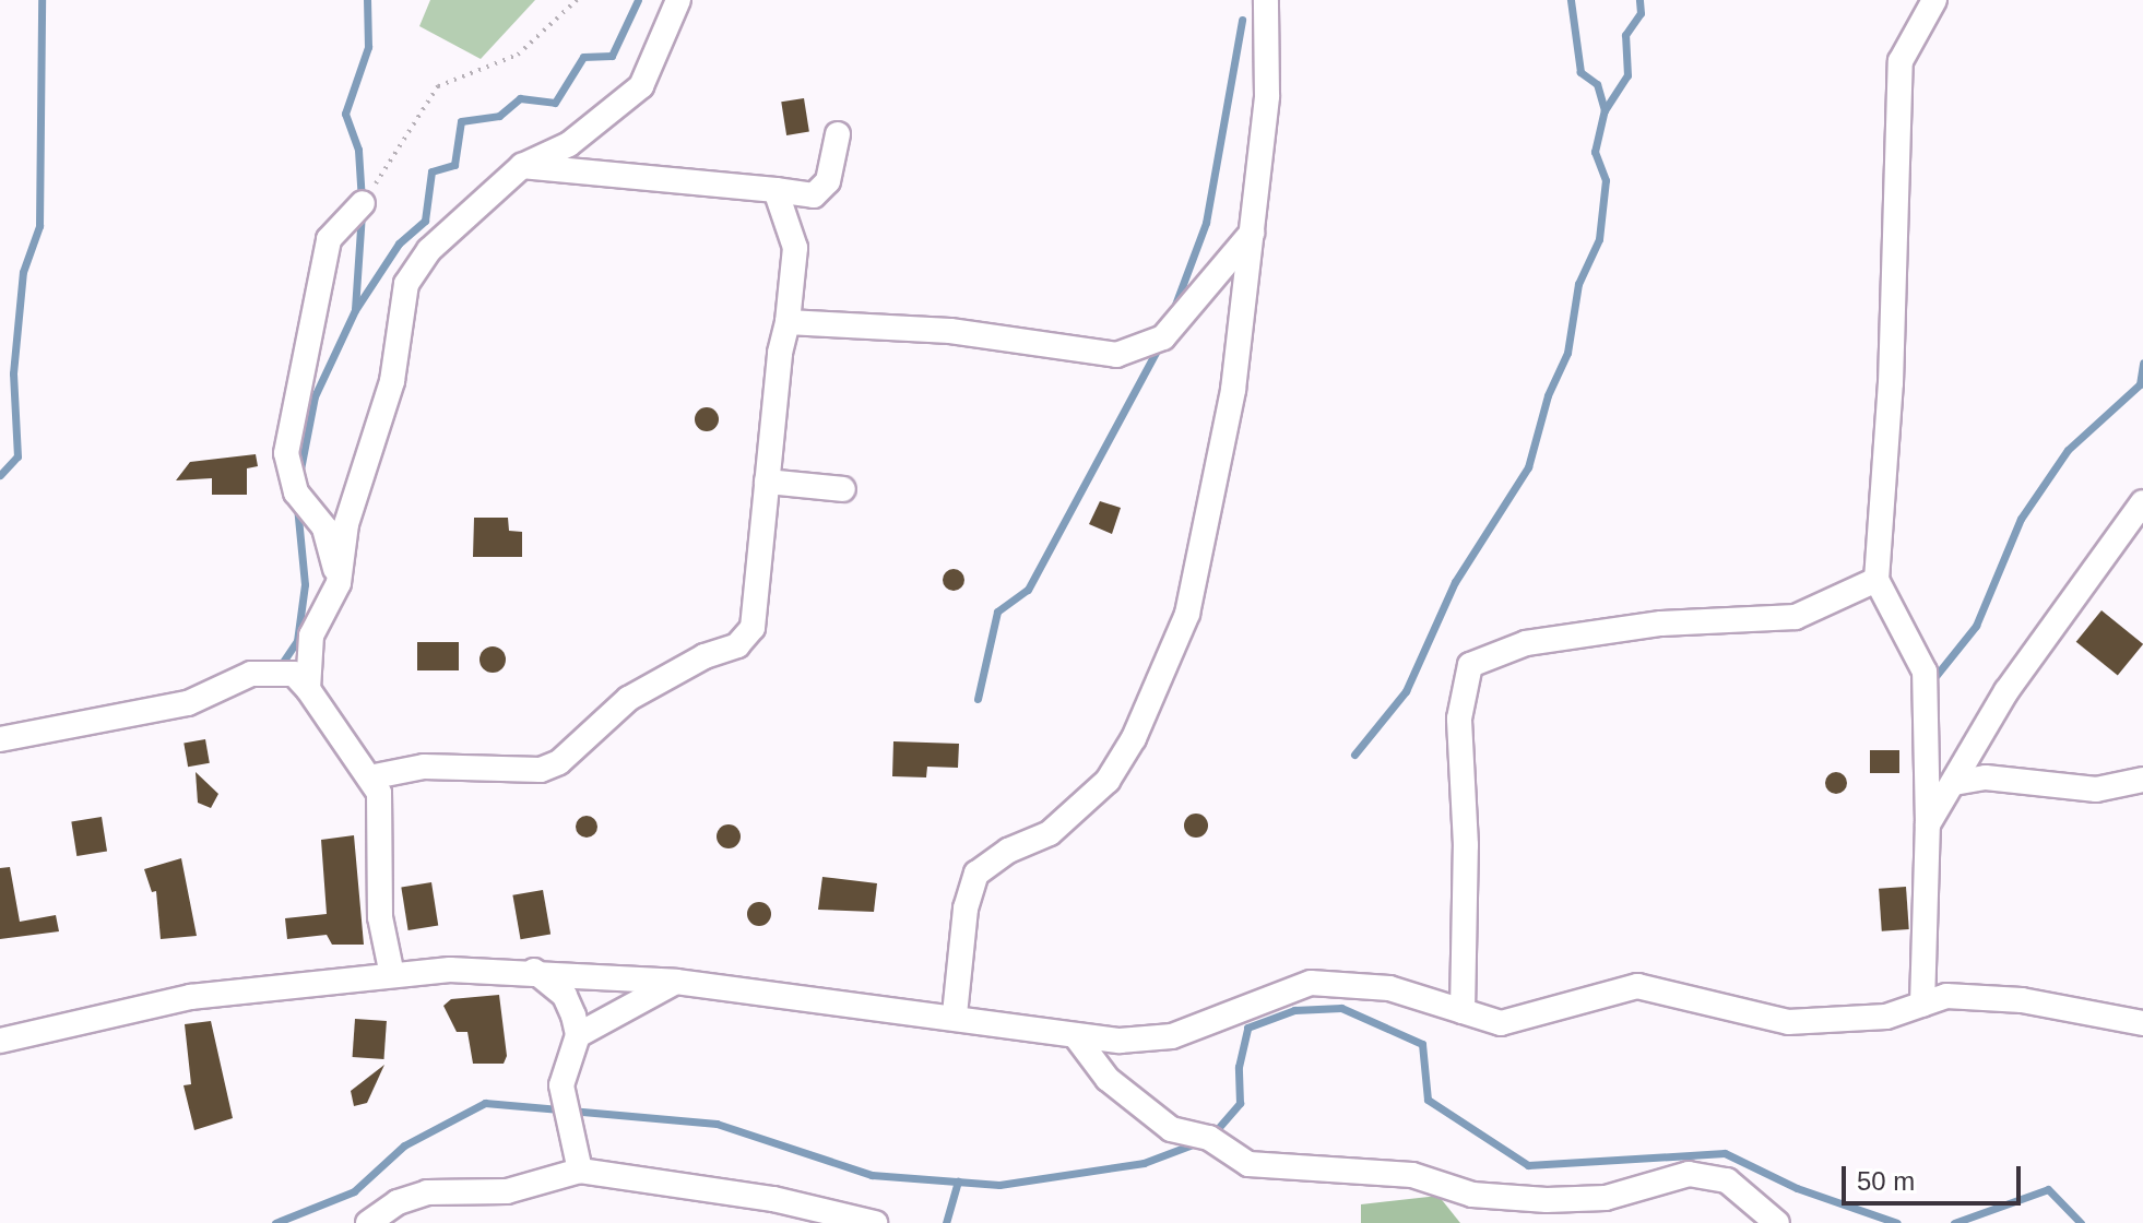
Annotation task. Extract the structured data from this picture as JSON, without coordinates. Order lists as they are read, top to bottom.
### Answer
{
  "scale_bar": "50 m"
}
